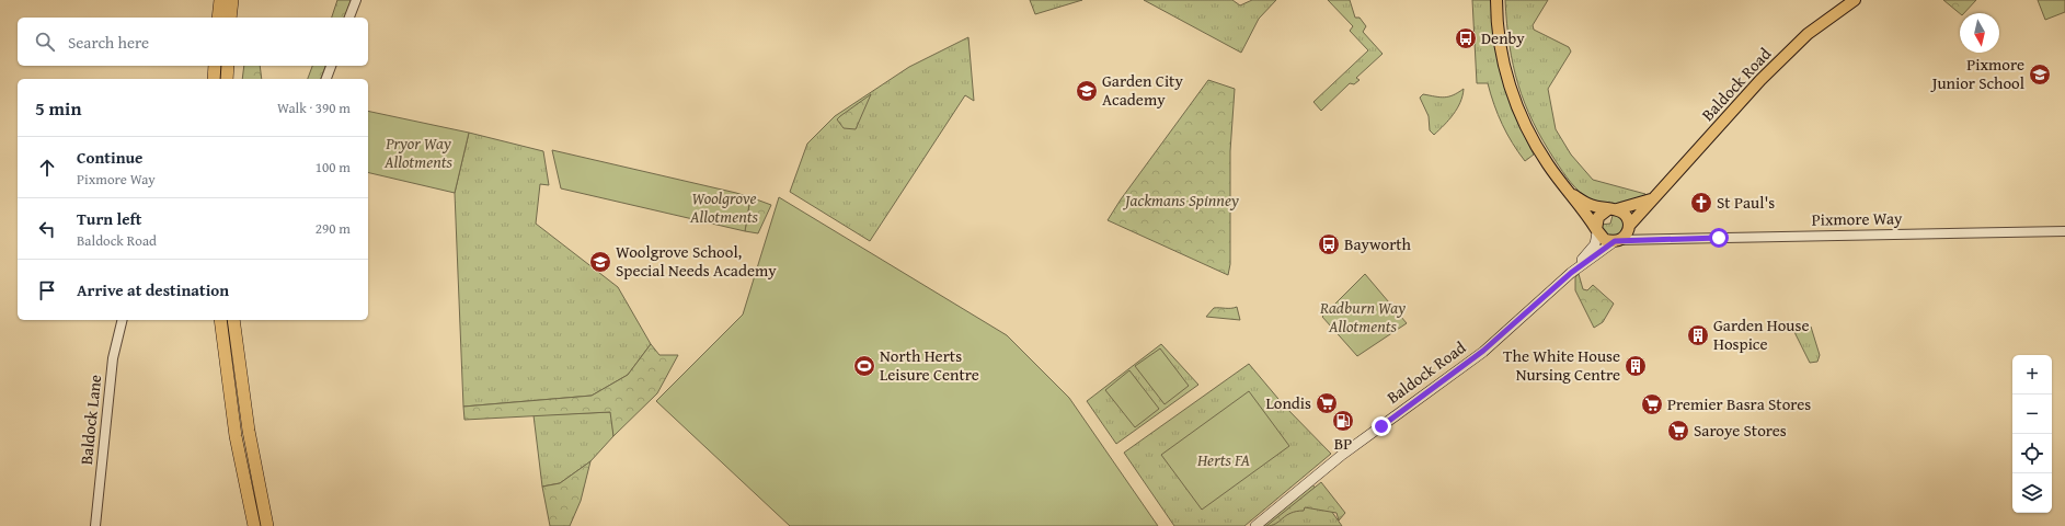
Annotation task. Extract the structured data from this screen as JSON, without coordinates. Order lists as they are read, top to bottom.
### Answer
{
  "streets": {
    "main road": ["Baldock Road"],
    "street": ["Pixmore Way", "Baldock Lane"]
  },
  "crossings": [
    ["Baldock Road", "Pixmore Way"]
  ],
  "parks": [
    "Pryor Way Allotments",
    "Woolgrove Allotments",
    "Jackmans Spinney",
    "Radburn Way Allotments",
    "Herts FA"
  ],
  "places": {
    "bus stop": ["Denby", "Bayworth"],
    "school or university": ["Pixmore Junior School", "Garden City Academy", "Woolgrove School, Special Needs Academy"],
    "church": ["St Paul's"],
    "building": ["Garden House Hospice", "The White House Nursing Centre"],
    "sports": ["North Herts Leisure Centre"],
    "supermarket": ["Londis", "Premier Basra Stores", "Saroye Stores"],
    "fuel station": ["BP"]
  },
  "north": "bottom",
  "page": {
    "search": "Search here",
    "heading": ["5 min", "Walk · 390 m"],
    "list": [
      ["Continue", "Pixmore Way", "100 m"],
      ["Turn left", "Baldock Road", "290 m"],
      "Arrive at destination"
    ],
    "map_buttons": ["+", "−"]
  }
}
